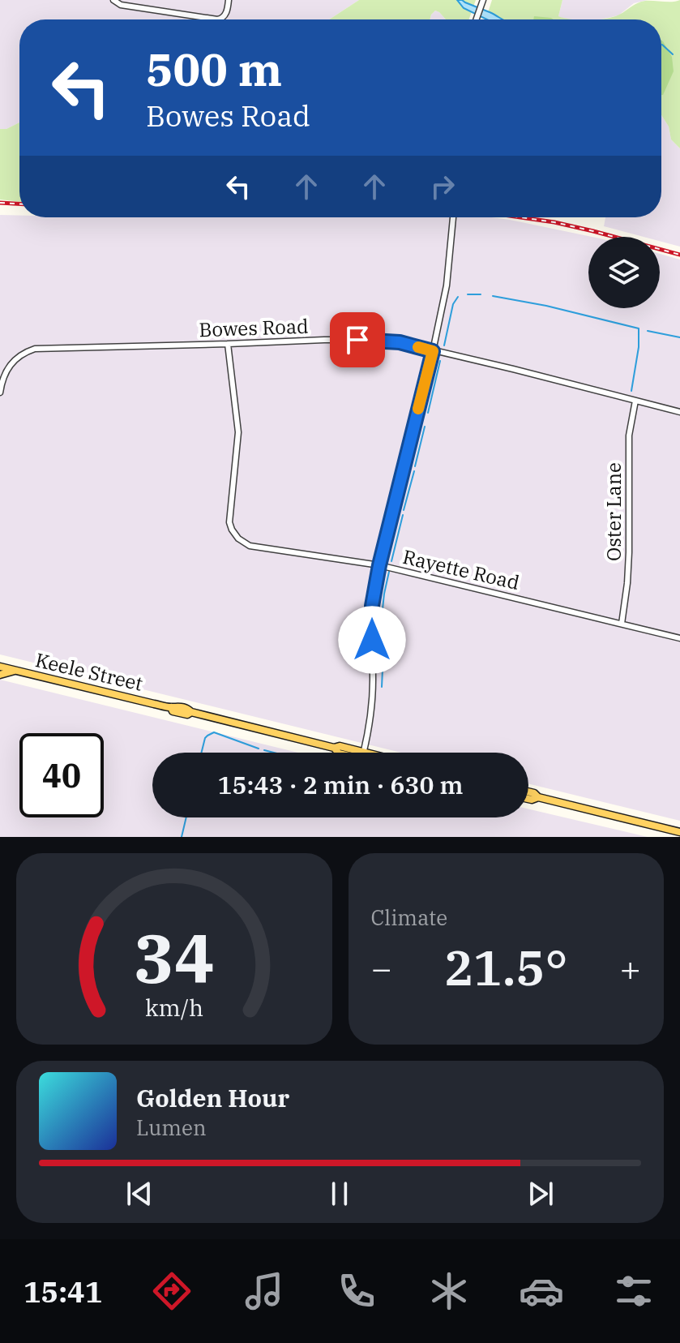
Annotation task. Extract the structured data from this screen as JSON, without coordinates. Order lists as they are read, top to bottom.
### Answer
{
  "streets": {
    "main road": ["Keele Street"],
    "street": ["Bowes Road", "Oster Lane", "Rayette Road"]
  },
  "crossings": [
    ["Bowes Road", "Oster Lane"],
    ["Bowes Road", "Rayette Road"],
    ["Oster Lane", "Rayette Road"]
  ],
  "page": {
    "turn": ["500 m", "Bowes Road"],
    "limit": "40",
    "trip": "15:43 · 2 min · 630 m",
    "tile": "Climate",
    "heat": ["−", "21.5°", "+"],
    "song": ["Golden Hour", "Lumen"],
    "tabs": "15:41",
    "gauge": ["34", "km/h"]
  }
}
